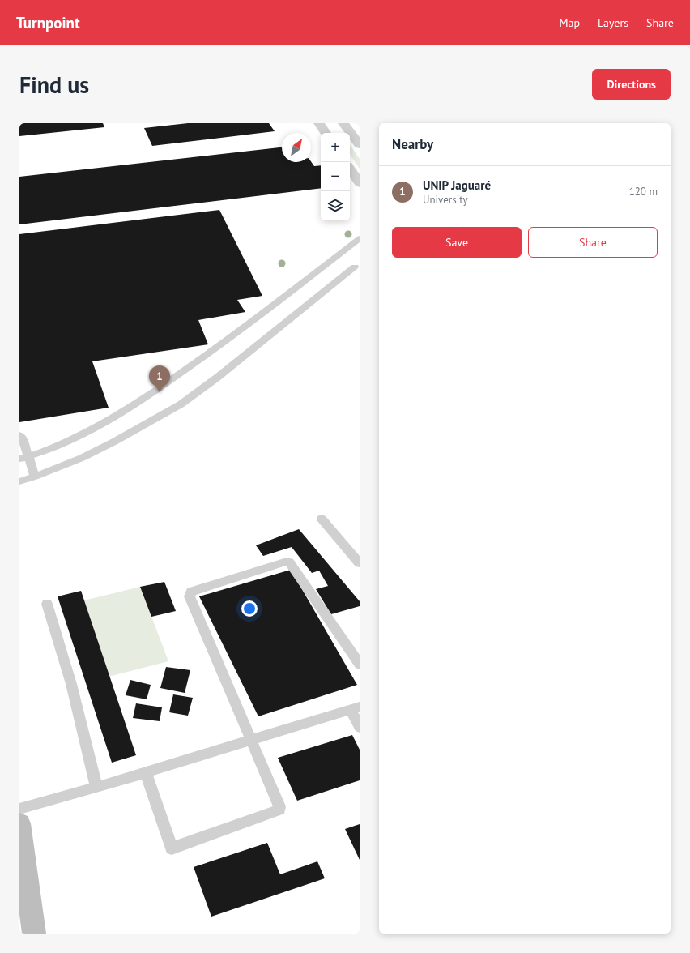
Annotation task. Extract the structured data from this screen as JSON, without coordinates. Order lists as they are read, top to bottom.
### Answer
{
  "north": "top right",
  "page": {
    "header": "Turnpoint",
    "nav": ["Map", "Layers", "Share"],
    "buttons": [
      "Directions",
      ["Save", "Share"]
    ],
    "title": "Find us",
    "heading": "Nearby",
    "map_buttons": ["+", "−"],
    "list": [
      {
        "mark": "1",
        "name": "UNIP Jaguaré",
        "note": "University",
        "value": "120 m"
      }
    ],
    "pins": "1"
  }
}
